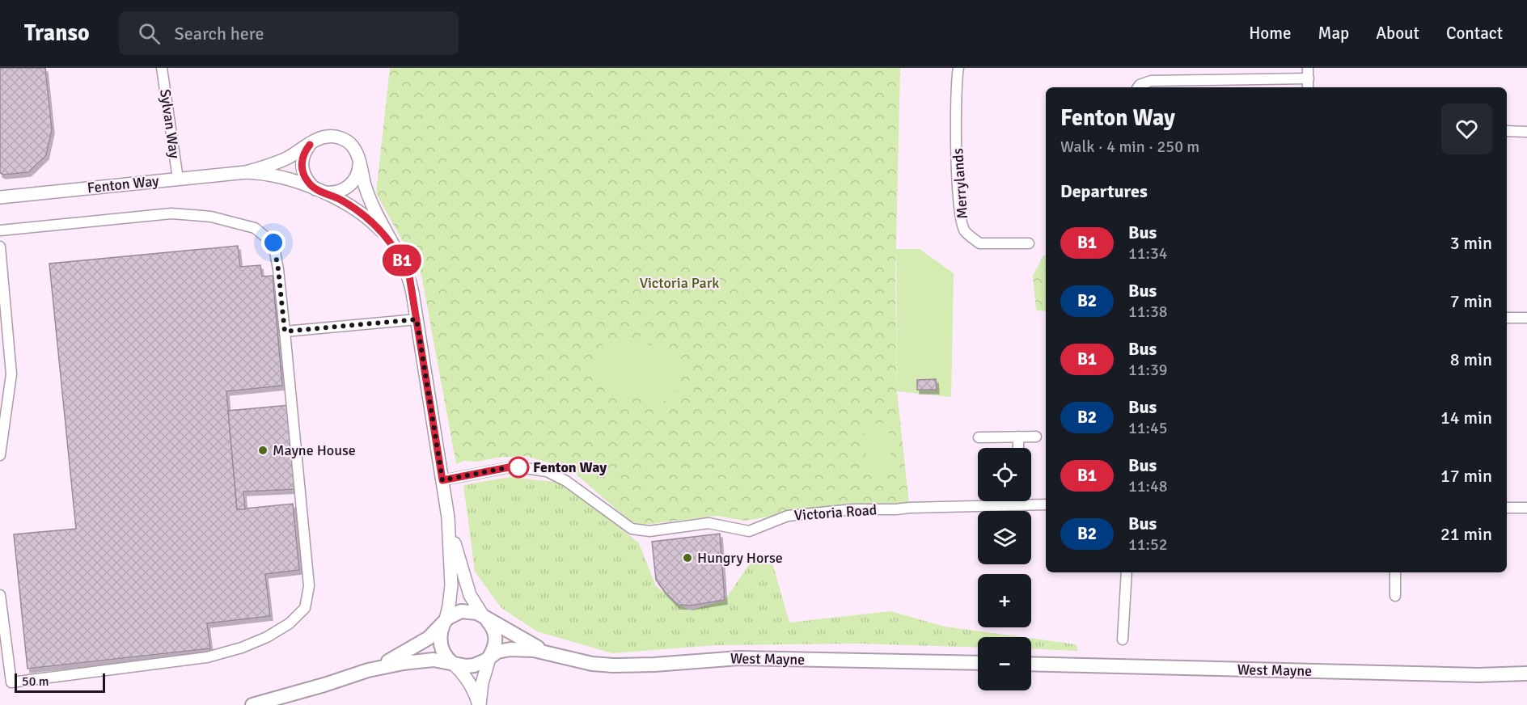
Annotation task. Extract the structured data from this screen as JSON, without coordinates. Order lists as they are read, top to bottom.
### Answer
{
  "streets": {
    "main road": ["West Mayne"],
    "street": [
      "Sylvan Way",
      "Merrylands",
      "Fenton Way",
      "Victoria Road"
    ]
  },
  "crossings": [
    ["Sylvan Way", "Fenton Way"],
    ["Fenton Way", "Victoria Road"],
    ["Fenton Way", "West Mayne"]
  ],
  "parks": ["Victoria Park"],
  "places": ["Mayne House", "Fenton Way", "Hungry Horse"],
  "lines": ["bus line B1"],
  "scale_bar": "50 m",
  "page": {
    "header": "Transo",
    "search": "Search here",
    "nav": [
      "Home",
      "Map",
      "About",
      "Contact"
    ],
    "on_map": "B1",
    "heading": [
      ["Fenton Way", "Walk · 4 min · 250 m"],
      "Departures"
    ],
    "list": [
      {
        "mark": "B1",
        "name": "Bus",
        "note": "11:34",
        "value": "3 min"
      },
      {
        "mark": "B2",
        "name": "Bus",
        "note": "11:38",
        "value": "7 min"
      },
      {
        "mark": "B1",
        "name": "Bus",
        "note": "11:39",
        "value": "8 min"
      },
      {
        "mark": "B2",
        "name": "Bus",
        "note": "11:45",
        "value": "14 min"
      },
      {
        "mark": "B1",
        "name": "Bus",
        "note": "11:48",
        "value": "17 min"
      },
      {
        "mark": "B2",
        "name": "Bus",
        "note": "11:52",
        "value": "21 min"
      }
    ],
    "map_buttons": ["+", "−"],
    "scale": "50 m"
  }
}
